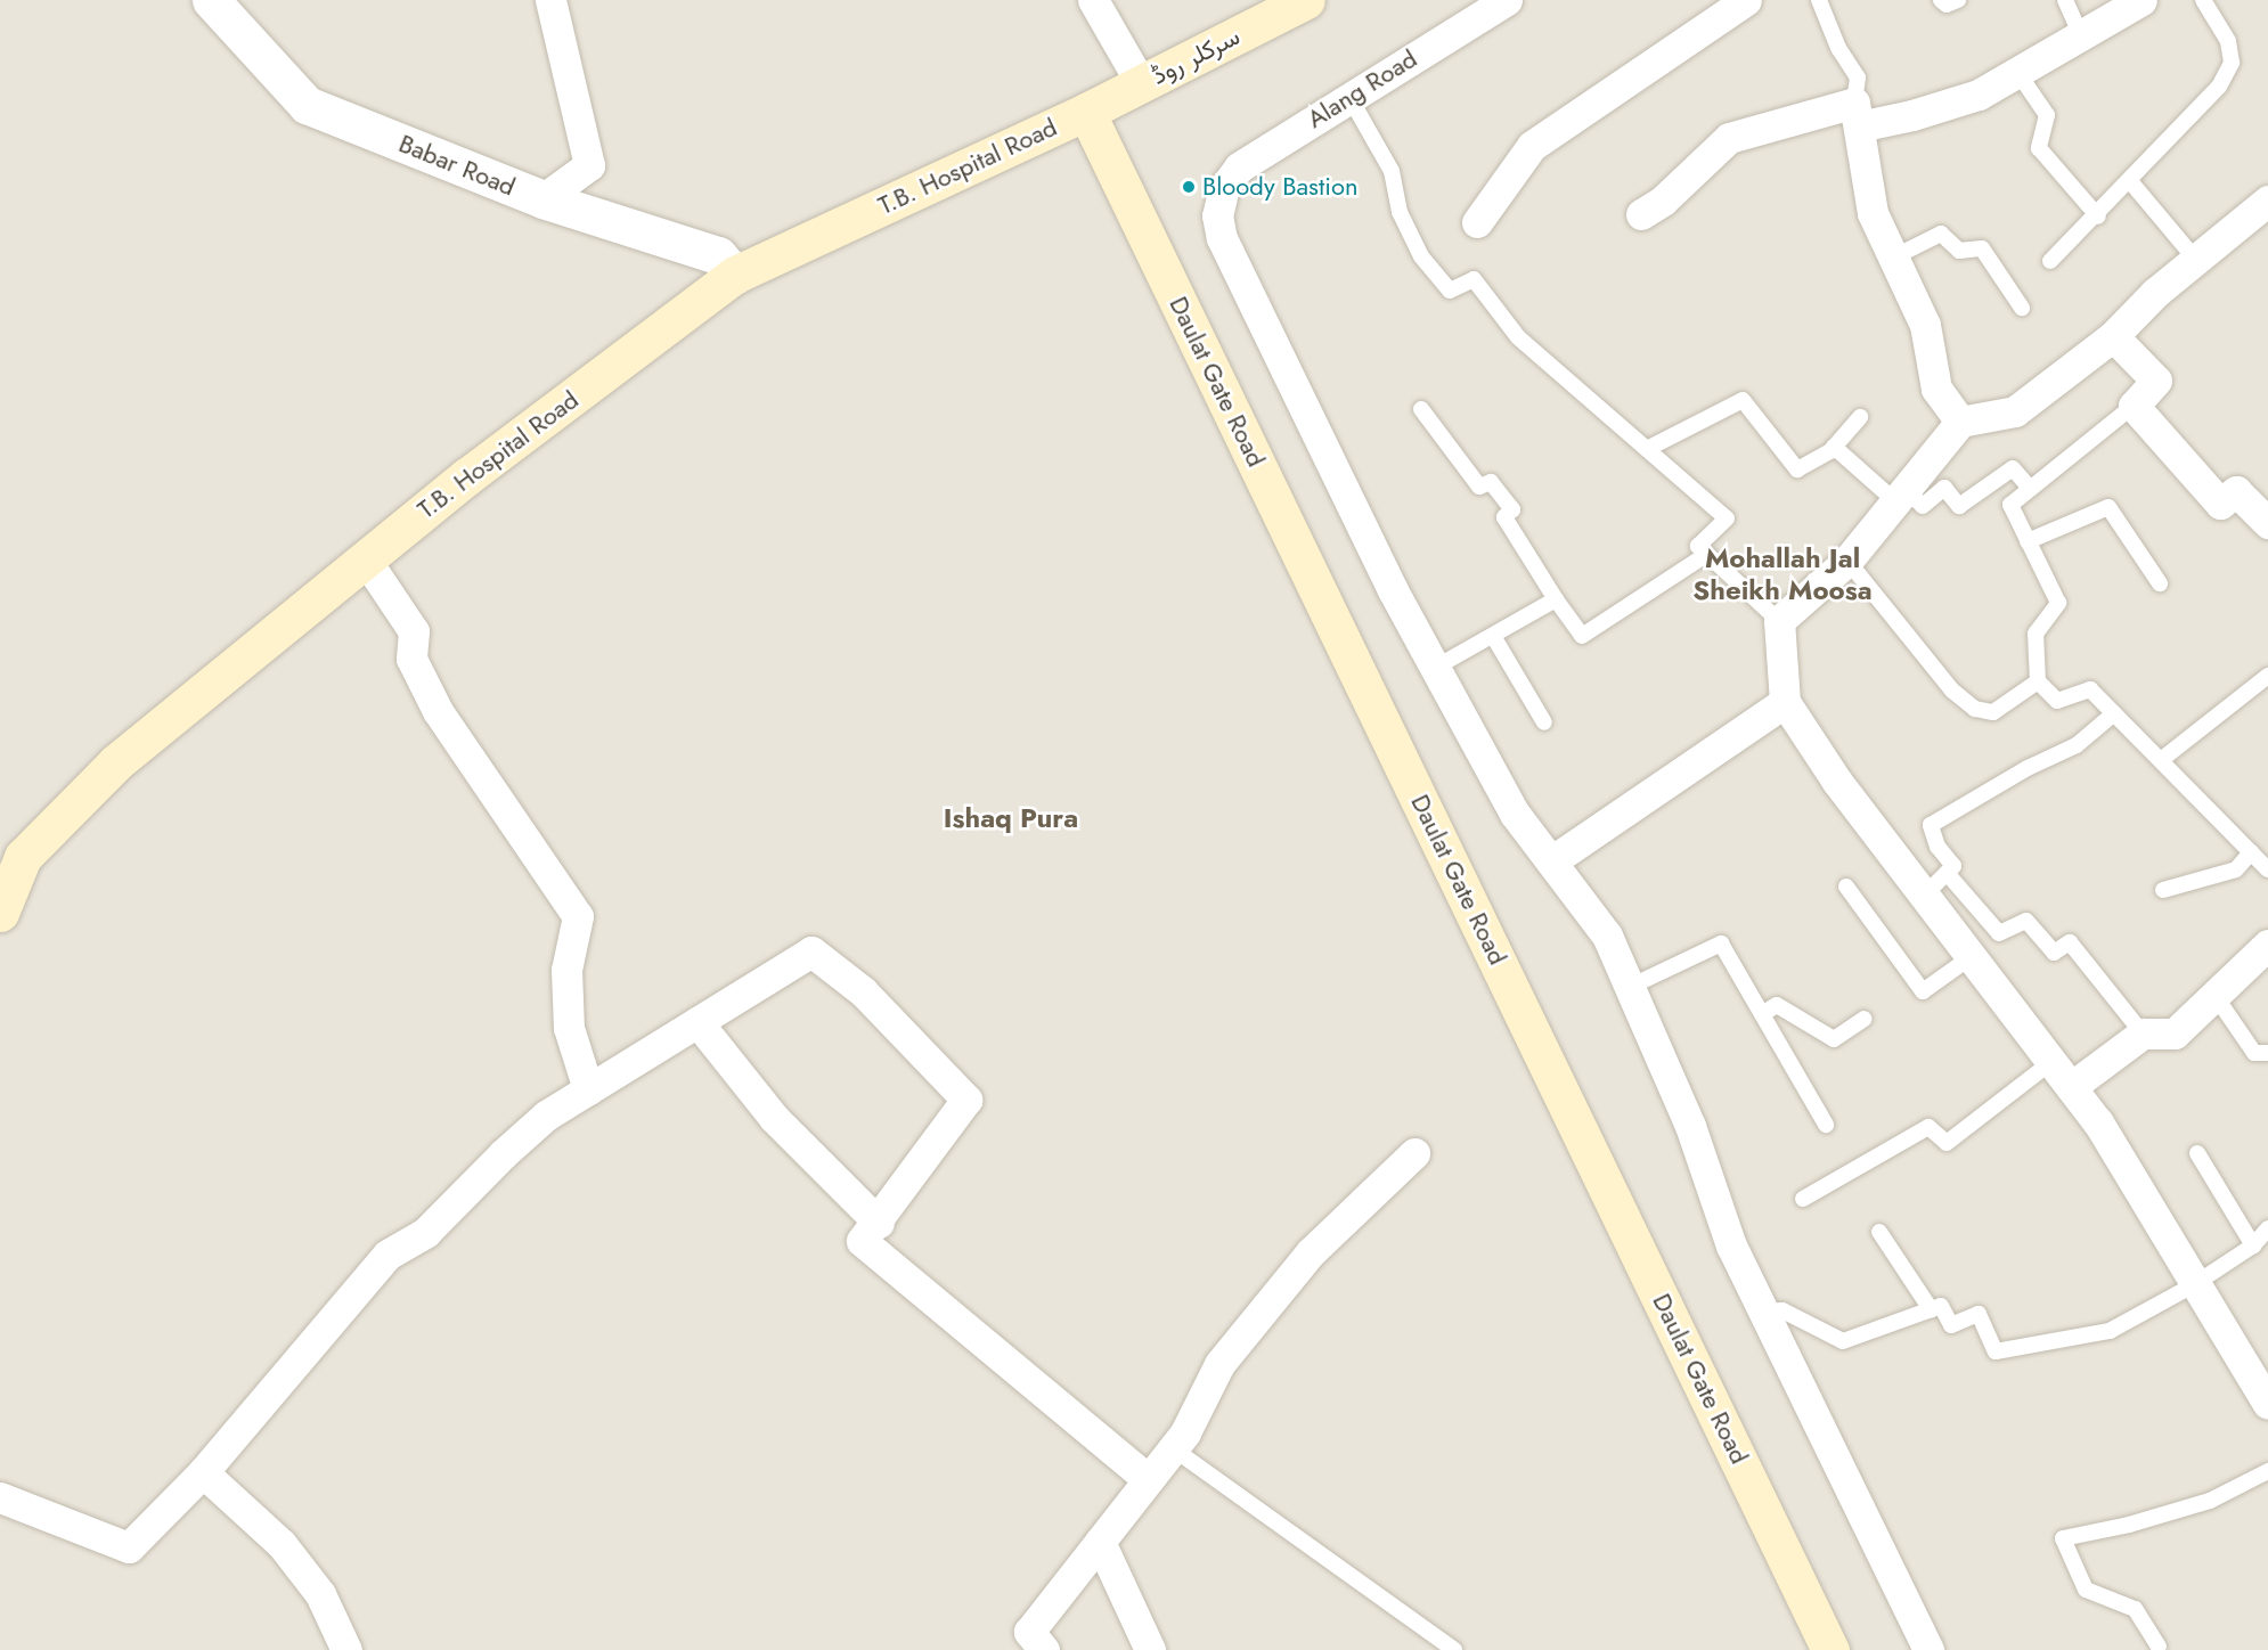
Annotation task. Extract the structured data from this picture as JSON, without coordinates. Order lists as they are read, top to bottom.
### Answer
{
  "streets": {
    "main road": ["سرکلر روڈ", "T.B. Hospital Road", "Daulat Gate Road"],
    "street": ["Alang Road", "Babar Road"]
  },
  "crossings": [
    ["سرکلر روڈ", "T.B. Hospital Road"],
    ["سرکلر روڈ", "Daulat Gate Road"],
    ["Babar Road", "T.B. Hospital Road"],
    ["T.B. Hospital Road", "Daulat Gate Road"]
  ],
  "districts": ["Mohallah Jal Sheikh Moosa", "Ishaq Pura"],
  "places": ["Bloody Bastion"]
}
